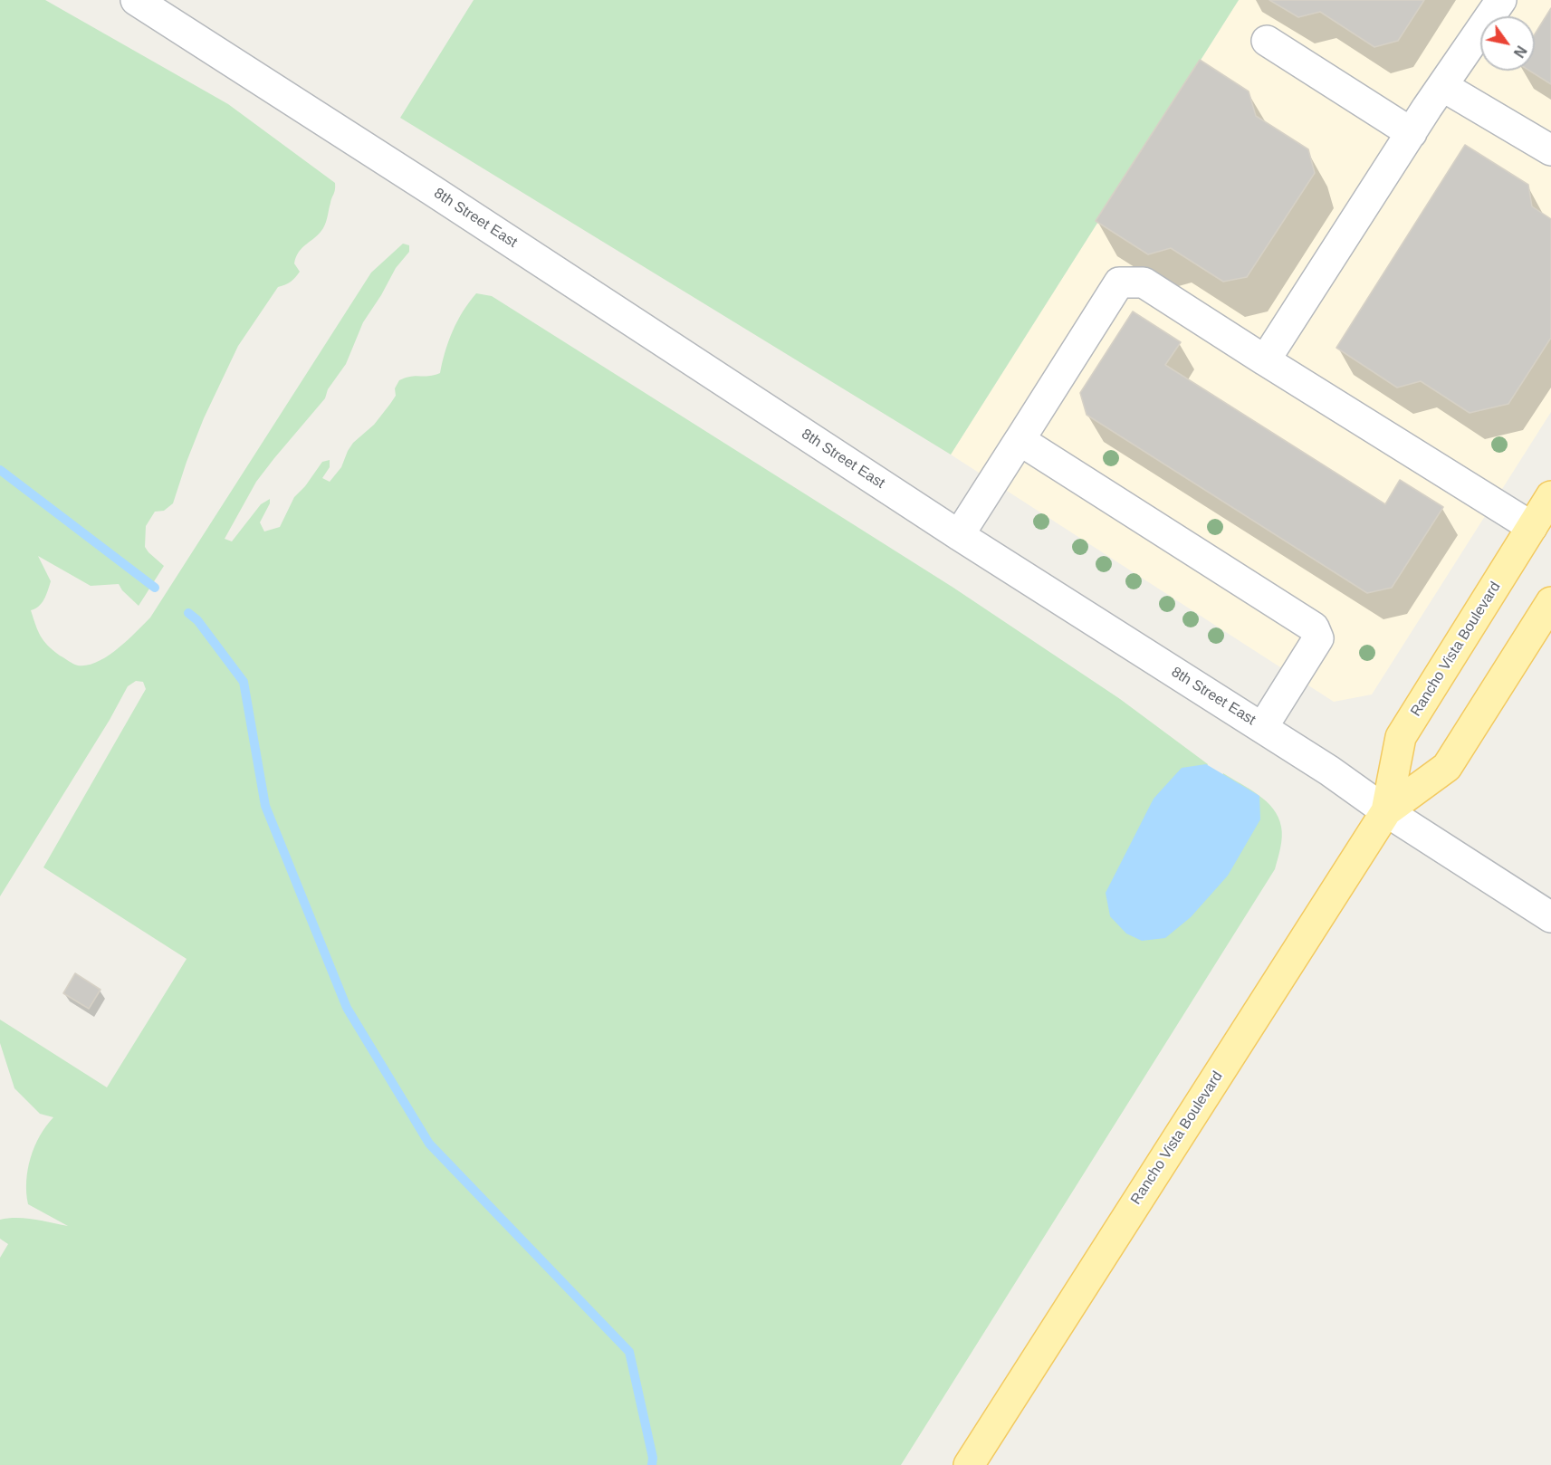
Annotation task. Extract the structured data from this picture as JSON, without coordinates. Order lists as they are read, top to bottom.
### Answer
{
  "streets": {
    "main road": ["Rancho Vista Boulevard"],
    "street": ["8th Street East"]
  },
  "crossings": [
    ["8th Street East", "Rancho Vista Boulevard"]
  ],
  "north": "bottom right"
}
